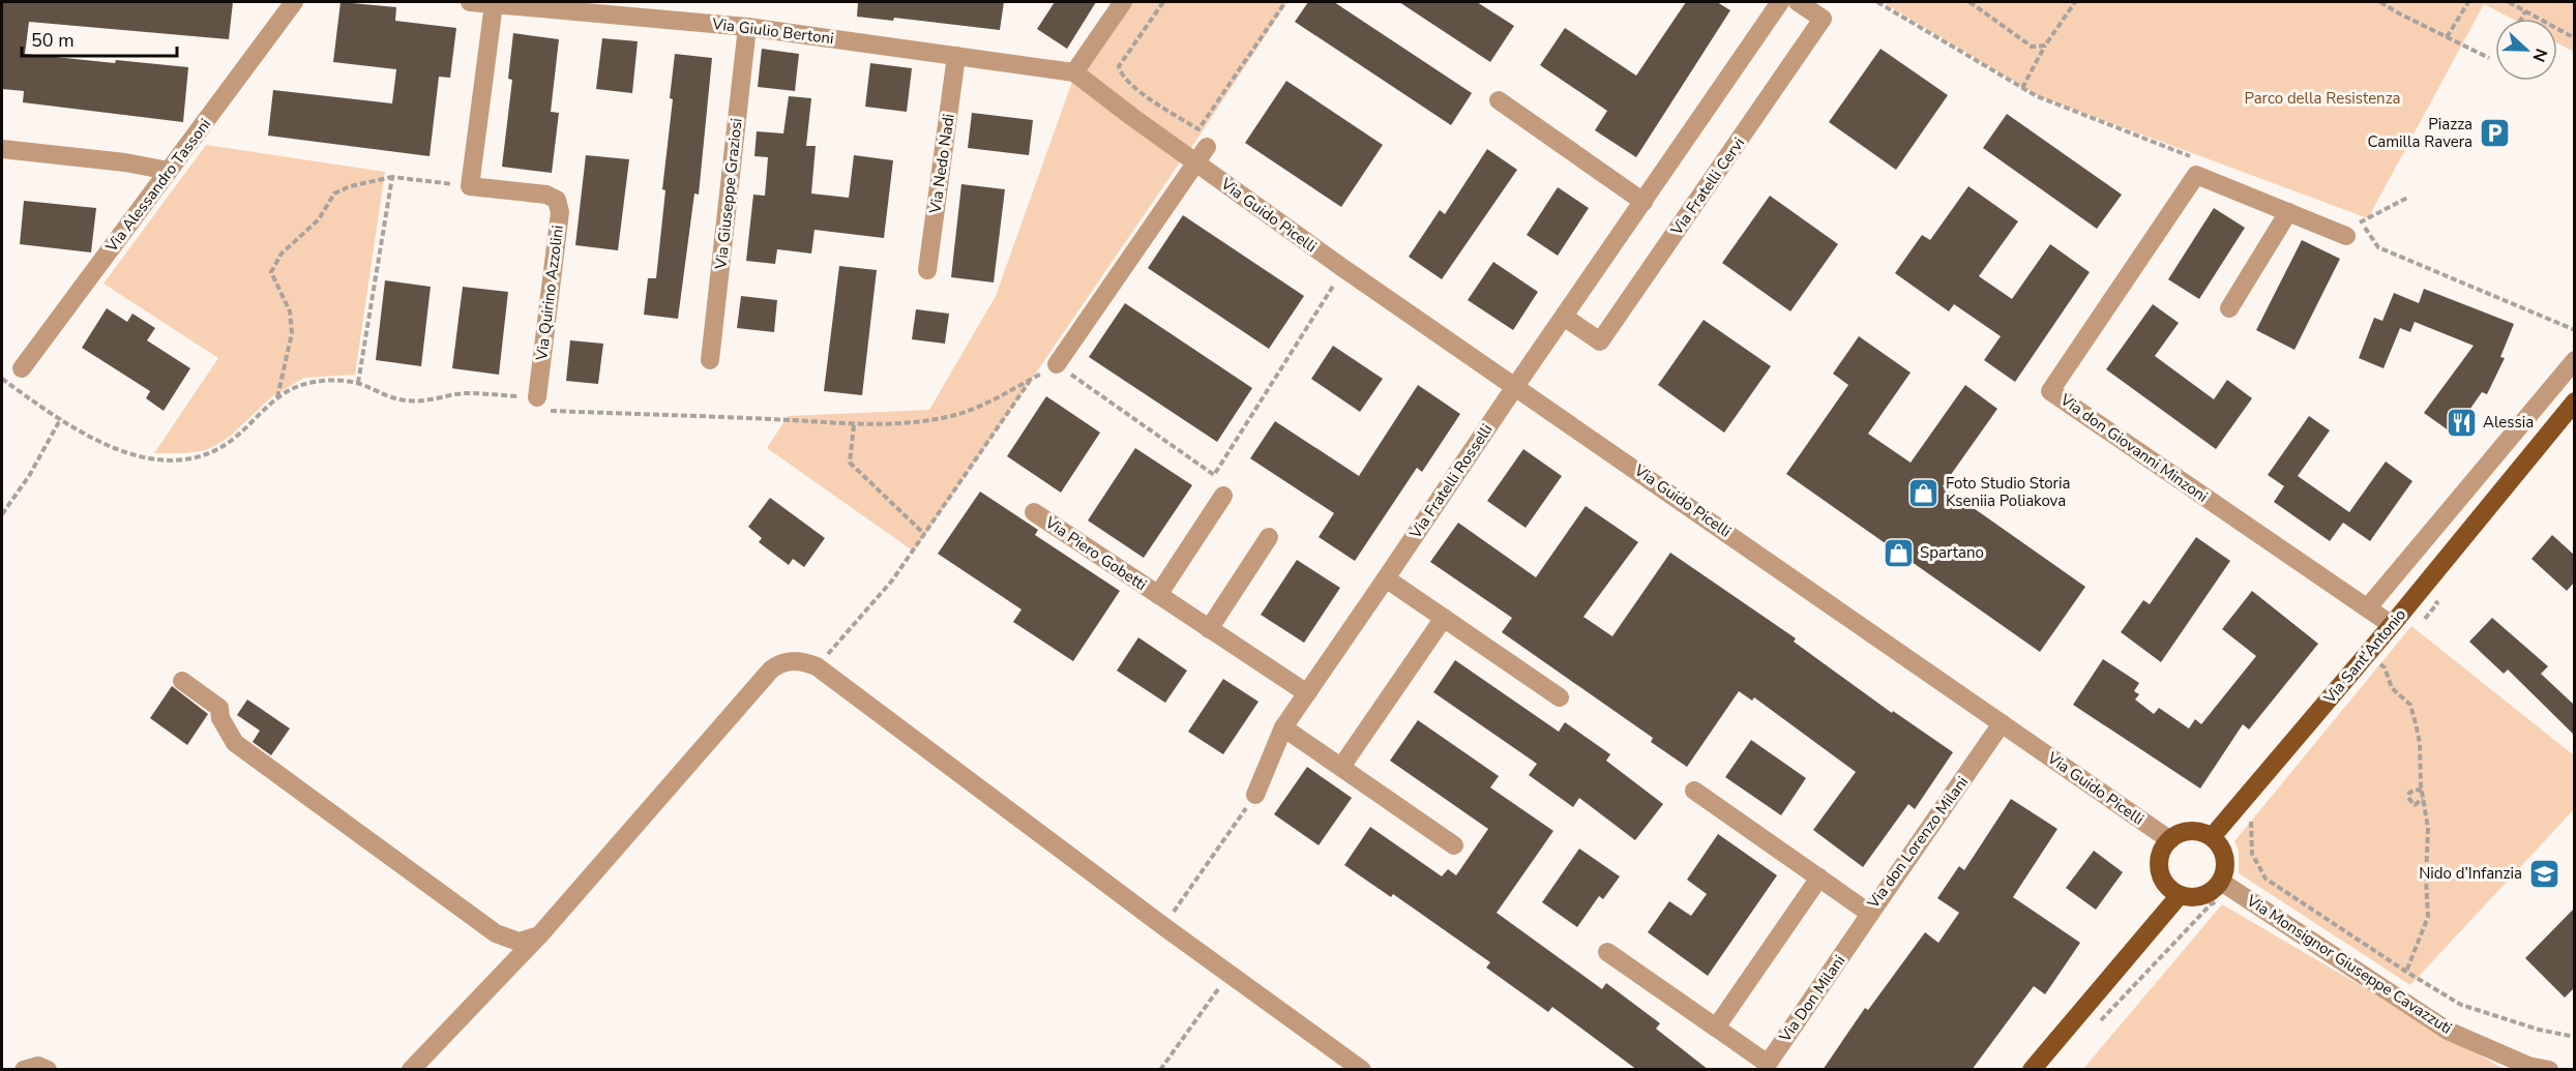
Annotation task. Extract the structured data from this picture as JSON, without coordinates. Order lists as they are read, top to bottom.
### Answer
{
  "streets": {
    "main road": ["Via Sant'Antonio"],
    "street": [
      "Via Giulio Bertoni",
      "Via Nedo Nadi",
      "Via Alessandro Tassoni",
      "Via Fratelli Cervi",
      "Via Giuseppe Graziosi",
      "Via Guido Picelli",
      "Via Quirino Azzolini",
      "Via don Giovanni Minzoni",
      "Via Fratelli Rosselli",
      "Via Piero Gobetti",
      "Via don Lorenzo Milani",
      "Via Monsignor Giuseppe Cavazzuti",
      "Via Don Milani"
    ]
  },
  "crossings": [
    ["Via Giulio Bertoni", "Via Nedo Nadi"],
    ["Via Giulio Bertoni", "Via Giuseppe Graziosi"],
    ["Via Giulio Bertoni", "Via Guido Picelli"],
    ["Via Guido Picelli", "Via Fratelli Rosselli"],
    ["Via Guido Picelli", "Via Sant'Antonio"],
    ["Via Guido Picelli", "Via don Lorenzo Milani"],
    ["Via Guido Picelli", "Via Monsignor Giuseppe Cavazzuti"],
    ["Via don Giovanni Minzoni", "Via Sant'Antonio"],
    ["Via Fratelli Rosselli", "Via Piero Gobetti"],
    ["Via Sant'Antonio", "Via Monsignor Giuseppe Cavazzuti"],
    ["Via don Lorenzo Milani", "Via Don Milani"]
  ],
  "parks": ["Parco della Resistenza"],
  "places": {
    "parking": ["Piazza Camilla Ravera"],
    "restaurant": ["Alessia"],
    "shop": ["Foto Studio Storia Kseniia Poliakova", "Spartano"],
    "school or university": ["Nido d’Infanzia"]
  },
  "scale_bar": "50 m",
  "north": "right"
}
